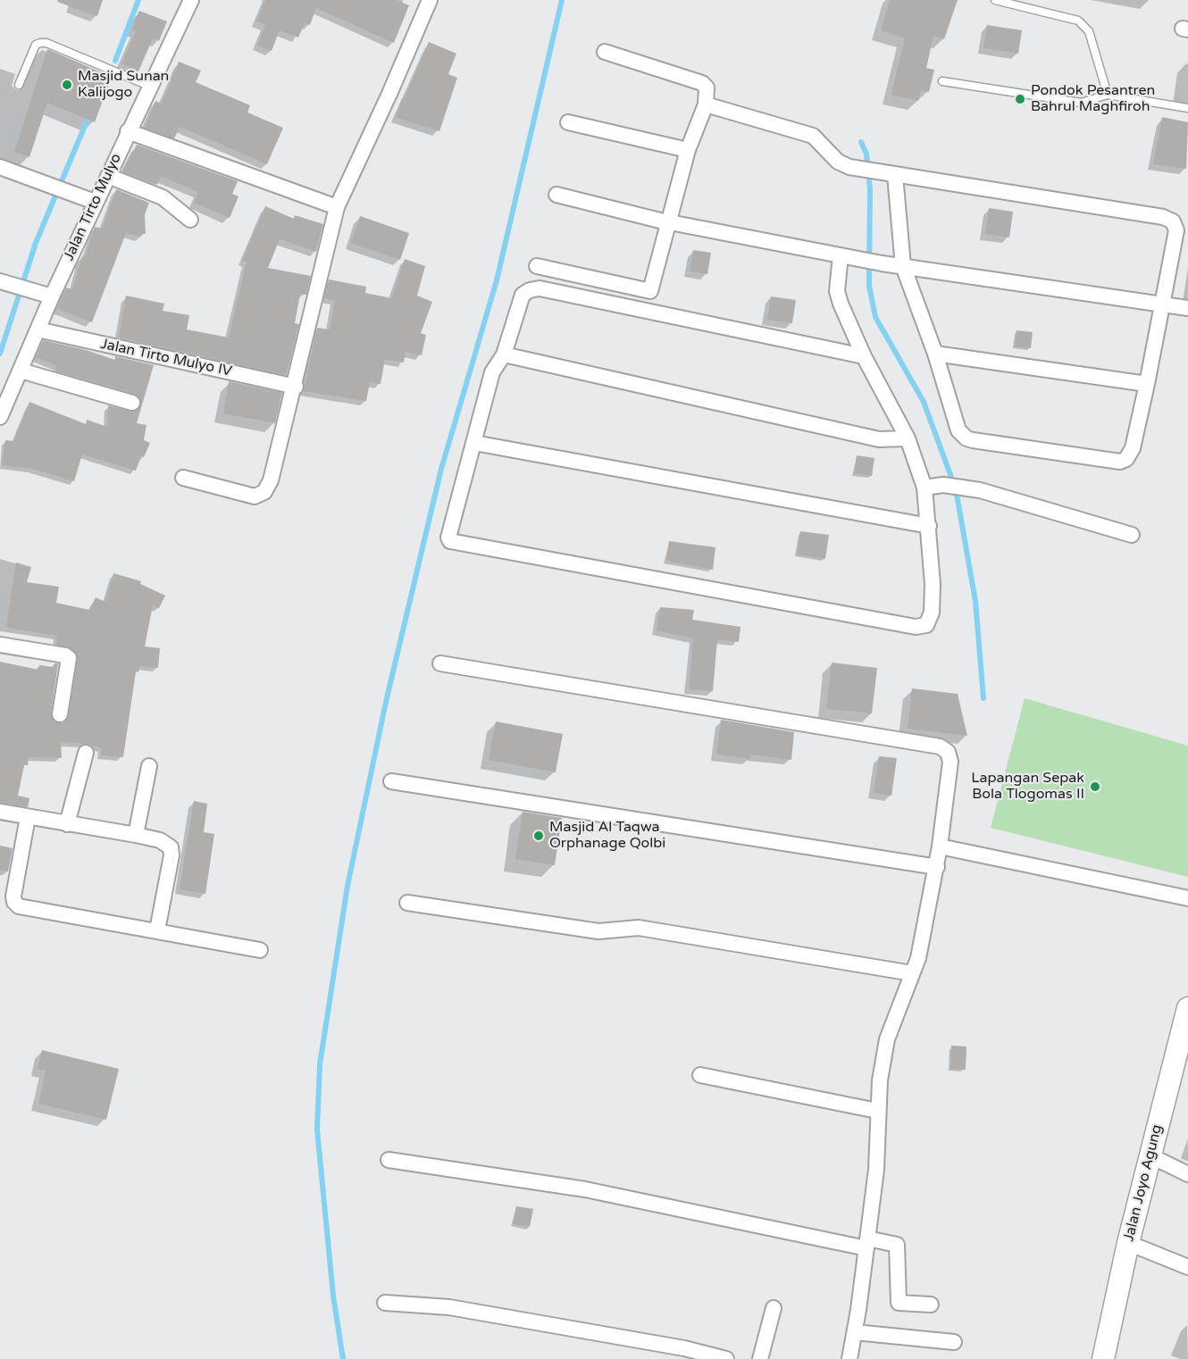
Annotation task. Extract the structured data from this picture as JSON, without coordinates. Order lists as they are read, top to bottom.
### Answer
{
  "streets": {
    "main road": ["Jalan Joyo Agung"],
    "street": ["Jalan Tirto Mulyo", "Jalan Tirto Mulyo IV"]
  },
  "crossings": [
    ["Jalan Tirto Mulyo", "Jalan Tirto Mulyo IV"]
  ],
  "places": [
    "Masjid Sunan Kalijogo",
    "Pondok Pesantren Bahrul Maghfiroh",
    "Lapangan Sepak Bola Tlogomas II",
    "Masjid Al Taqwa Orphanage Qolbi"
  ]
}
